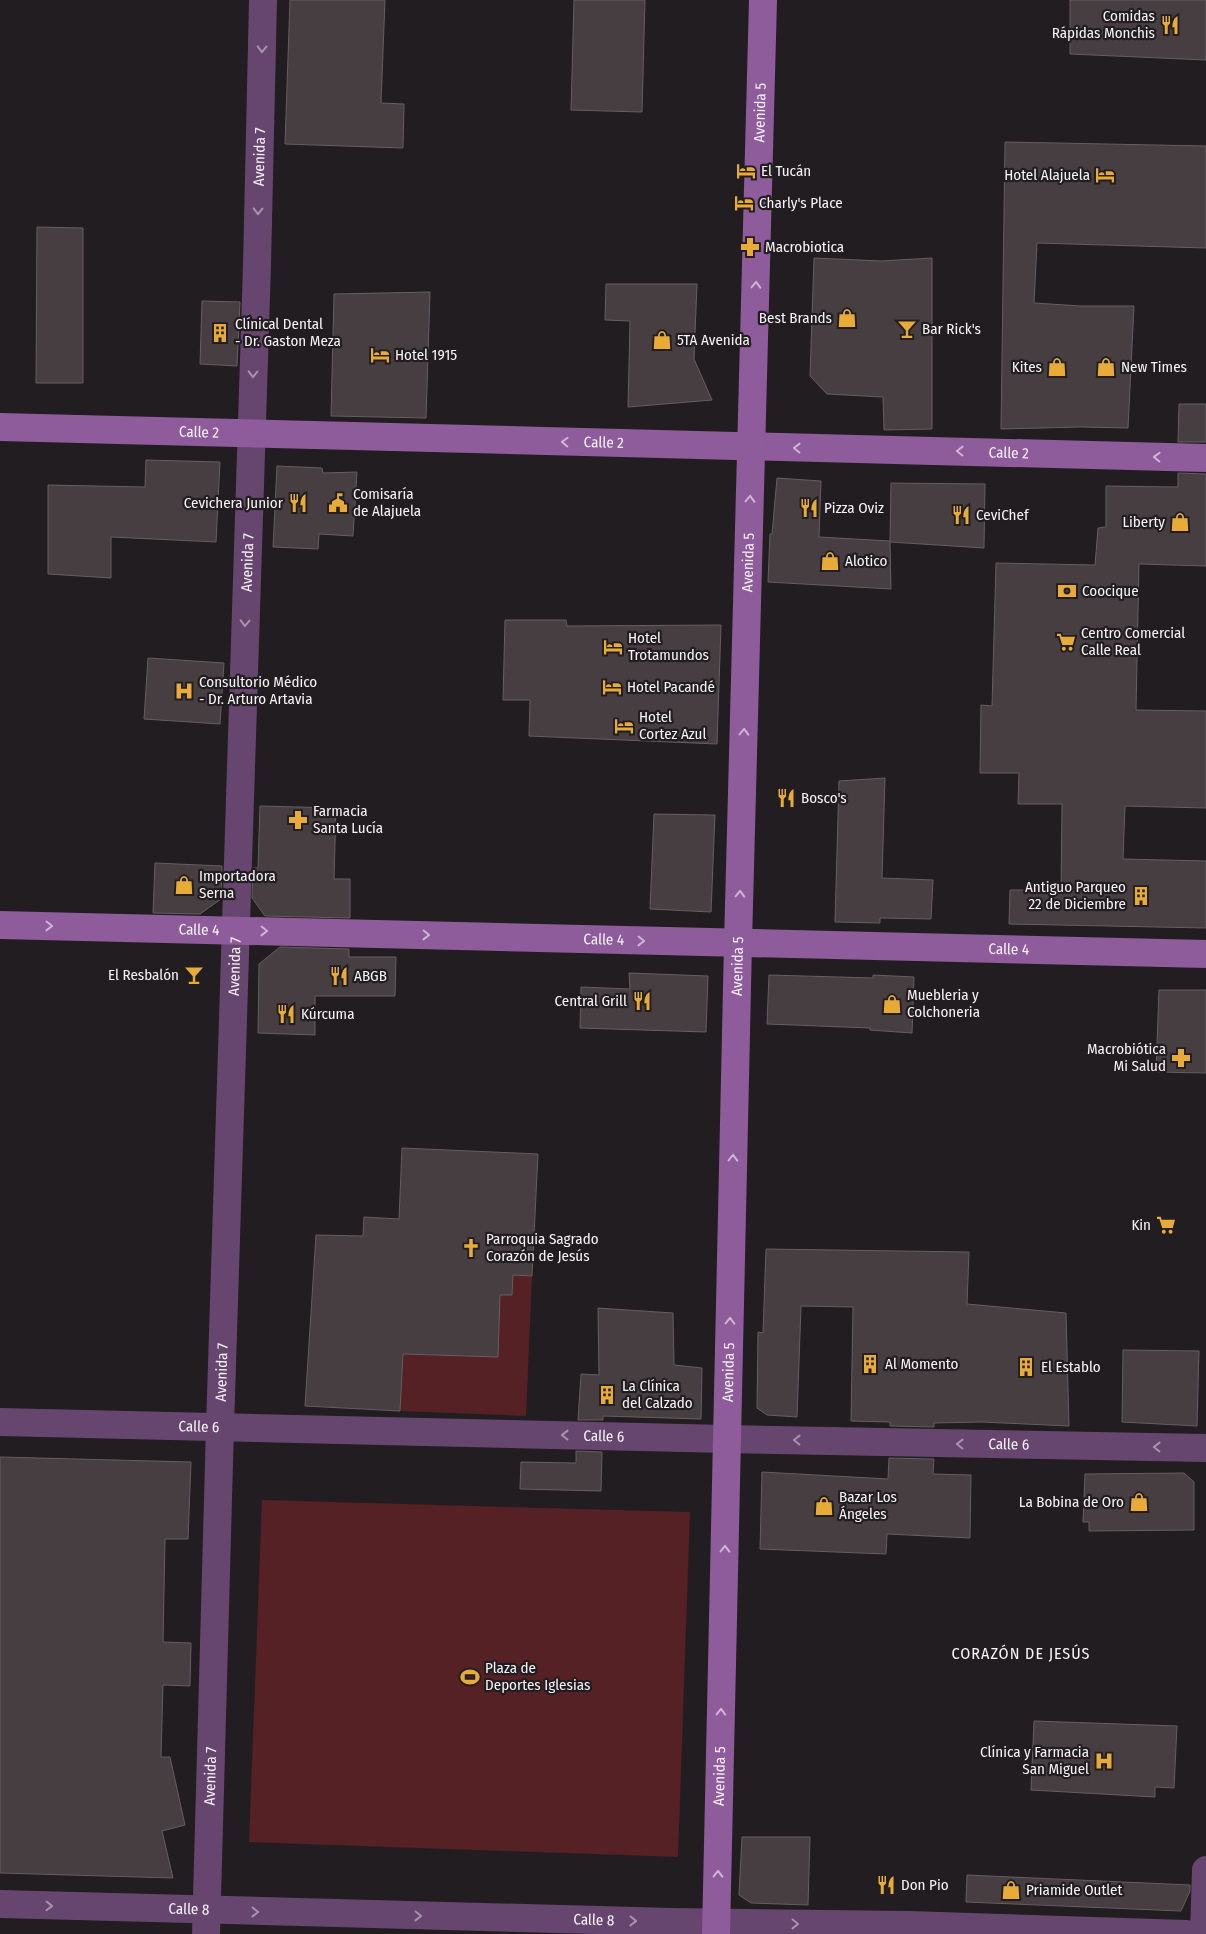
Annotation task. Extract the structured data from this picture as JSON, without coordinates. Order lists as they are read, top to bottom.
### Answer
{
  "streets": {
    "street": [
      "Avenida 5",
      "Avenida 7",
      "Calle 2",
      "Calle 4",
      "Calle 6",
      "Calle 8"
    ]
  },
  "crossings": [
    ["Avenida 5", "Calle 2"],
    ["Avenida 5", "Calle 4"],
    ["Avenida 5", "Calle 6"],
    ["Avenida 5", "Calle 8"],
    ["Avenida 7", "Calle 2"],
    ["Avenida 7", "Calle 4"],
    ["Avenida 7", "Calle 6"],
    ["Avenida 7", "Calle 8"]
  ],
  "one_way": [
    "Avenida 5",
    "Avenida 7",
    "Calle 2",
    "Calle 4",
    "Calle 6",
    "Calle 8"
  ],
  "districts": ["CORAZÓN DE JESÚS"],
  "places": {
    "restaurant": [
      "Comidas Rápidas Monchis",
      "Cevichera Junior",
      "Pizza Oviz",
      "CeviChef",
      "Bosco's",
      "ABGB",
      "Central Grill",
      "Kúrcuma",
      "Don Pio"
    ],
    "hotel": [
      "El Tucán",
      "Hotel Alajuela",
      "Charly's Place",
      "Hotel 1915",
      "Hotel Trotamundos",
      "Hotel Pacandé",
      "Hotel Cortez Azul"
    ],
    "pharmacy": ["Macrobiotica", "Farmacia Santa Lucía", "Macrobiótica Mi Salud"],
    "shop": [
      "Best Brands",
      "5TA Avenida",
      "Kites",
      "New Times",
      "Liberty",
      "Alotico",
      "Importadora Serna",
      "Muebleria y Colchoneria",
      "La Bobina de Oro",
      "Bazar Los Ángeles",
      "Priamide Outlet"
    ],
    "bar": ["Bar Rick's", "El Resbalón"],
    "building": [
      "Clínical Dental - Dr. Gaston Meza",
      "Antiguo Parqueo 22 de Diciembre",
      "Al Momento",
      "El Establo",
      "La Clínica del Calzado"
    ],
    "public building": ["Comisaría de Alajuela"],
    "bank": ["Coocique"],
    "supermarket": ["Centro Comercial Calle Real", "Kin"],
    "hospital": ["Consultorio Médico - Dr. Arturo Artavia", "Clínica y Farmacia San Miguel"],
    "church": ["Parroquia Sagrado Corazón de Jesús"],
    "sports": ["Plaza de Deportes Iglesias"]
  }
}
